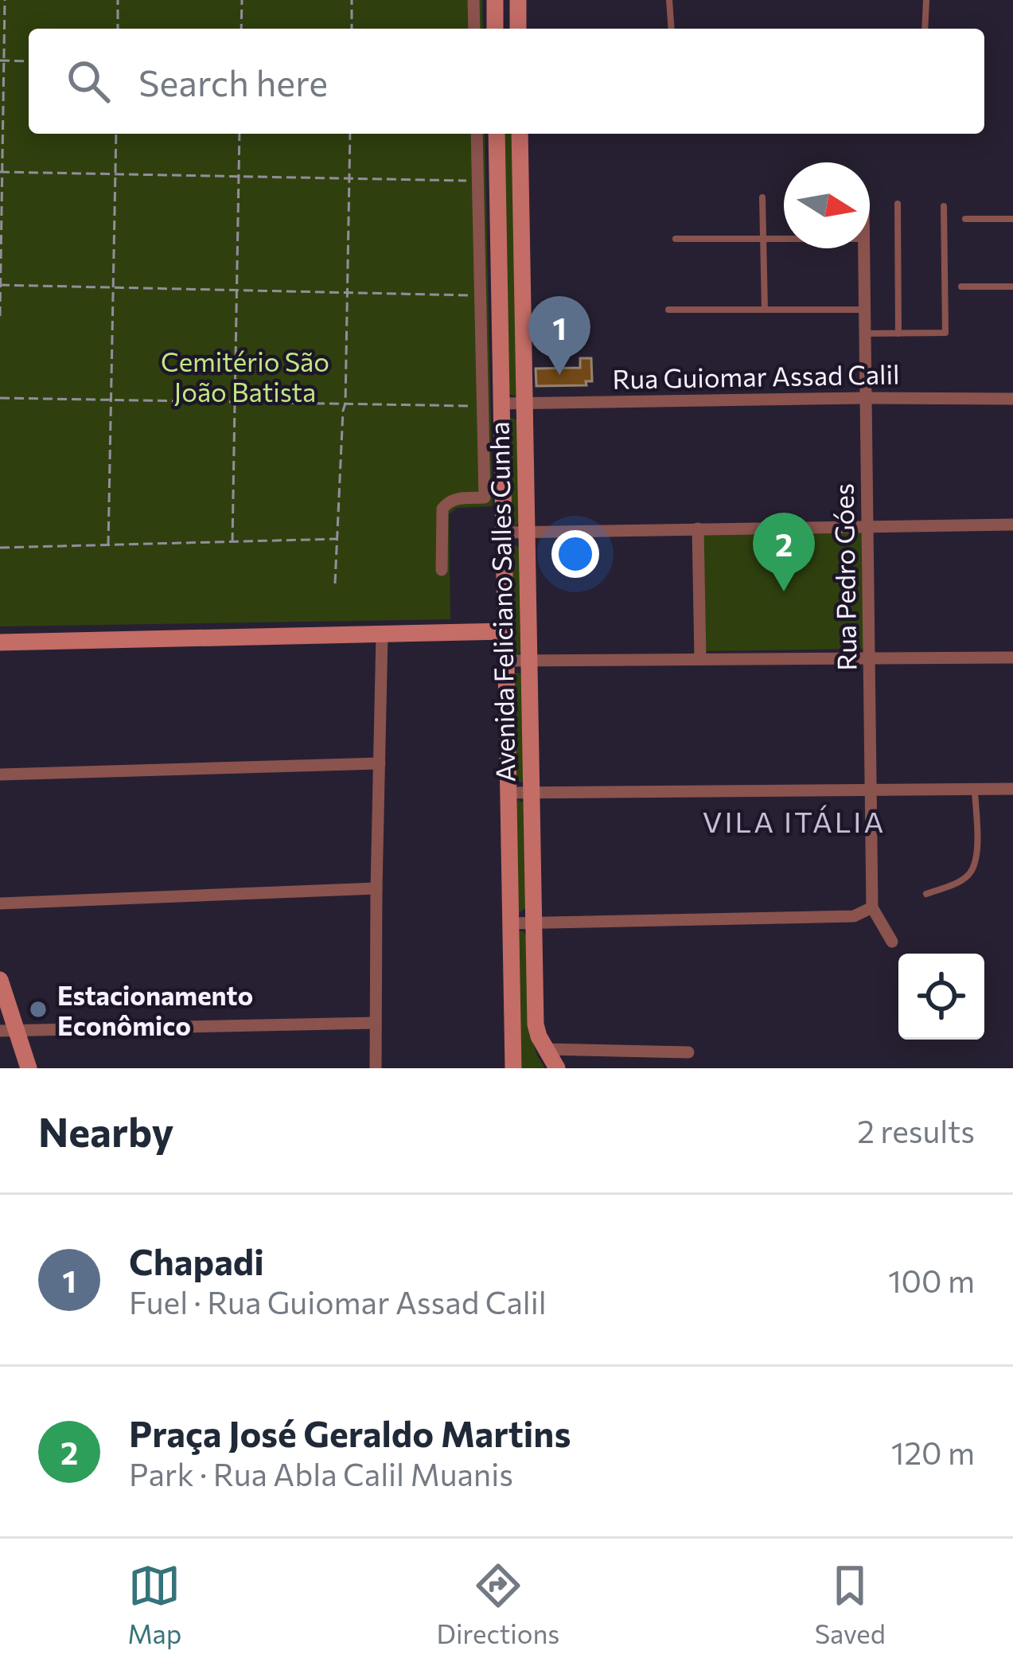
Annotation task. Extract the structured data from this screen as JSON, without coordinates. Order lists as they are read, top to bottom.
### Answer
{
  "streets": {
    "main road": ["Avenida Feliciano Salles Cunha"],
    "street": ["Rua Guiomar Assad Calil", "Rua Pedro Góes"]
  },
  "crossings": [
    ["Rua Guiomar Assad Calil", "Rua Pedro Góes"],
    ["Rua Guiomar Assad Calil", "Avenida Feliciano Salles Cunha"]
  ],
  "districts": ["VILA ITÁLIA"],
  "parks": ["Cemitério São João Batista"],
  "places": ["Estacionamento Econômico"],
  "north": "right",
  "page": {
    "search": "Search here",
    "pins": ["1", "2"],
    "heading": ["Nearby", "2 results"],
    "list": [
      {
        "mark": "1",
        "name": "Chapadi",
        "note": "Fuel · Rua Guiomar Assad Calil",
        "value": "100 m"
      },
      {
        "mark": "2",
        "name": "Praça José Geraldo Martins",
        "note": "Park · Rua Abla Calil Muanis",
        "value": "120 m"
      }
    ],
    "nav": ["Map", "Directions", "Saved"]
  }
}
